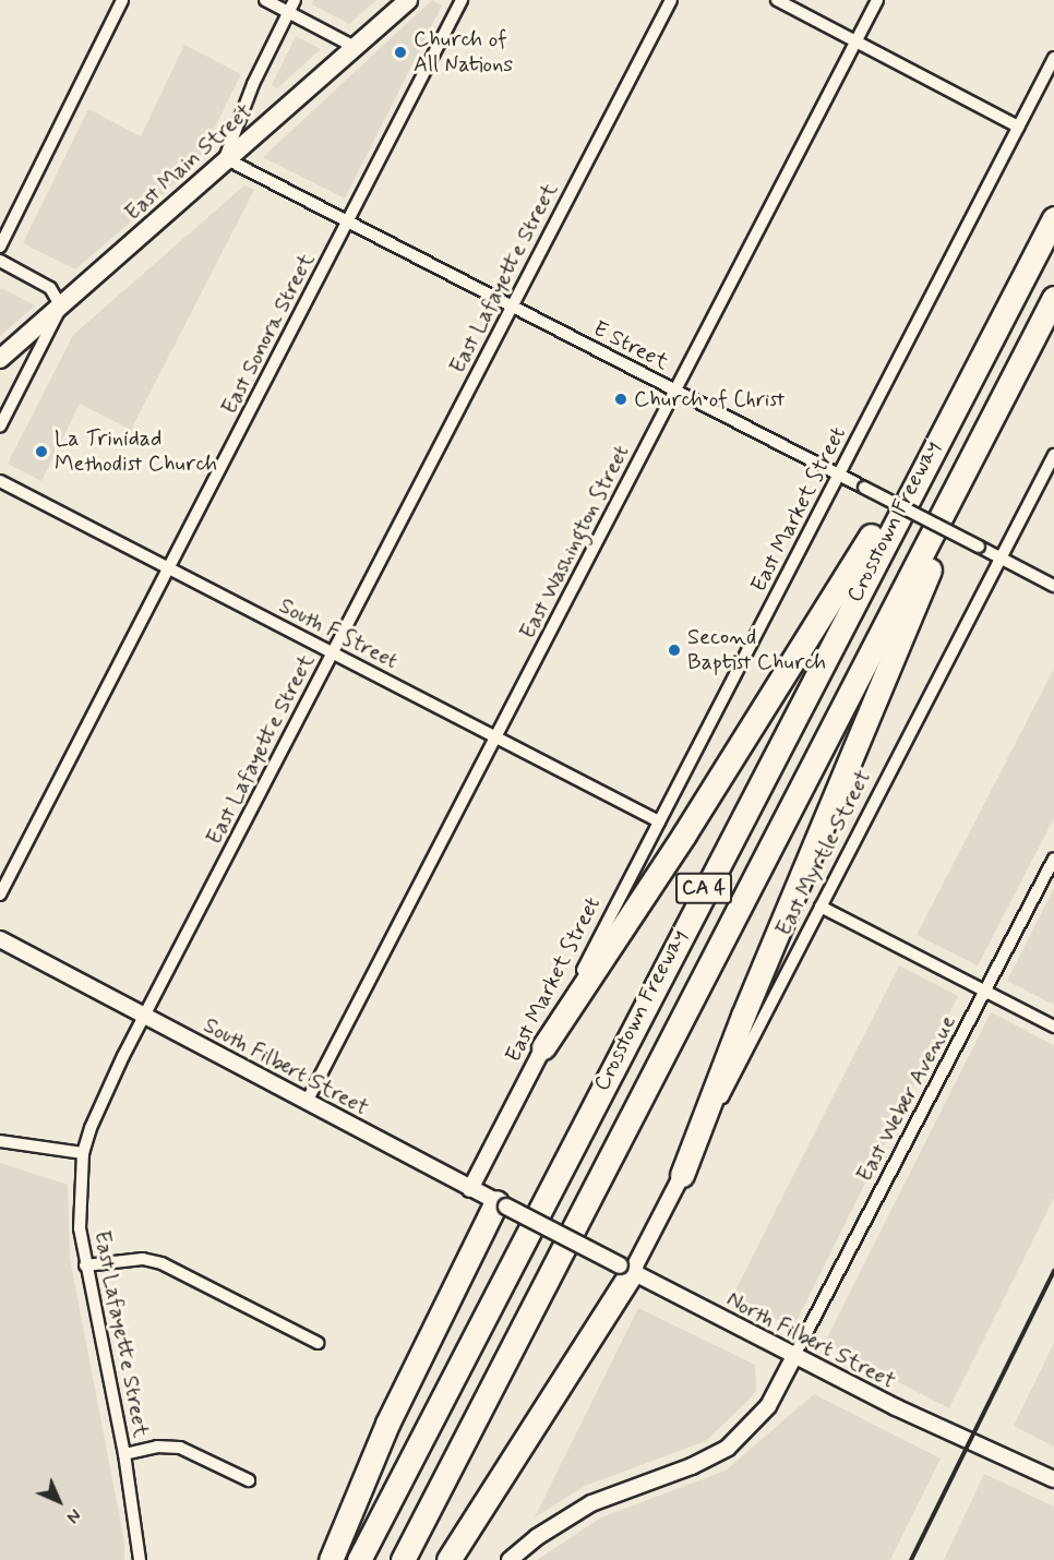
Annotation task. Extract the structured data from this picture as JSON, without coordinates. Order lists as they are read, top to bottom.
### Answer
{
  "streets": {
    "highway": ["Crosstown Freeway", "CA 4"],
    "main road": ["East Main Street"],
    "street": [
      "East Lafayette Street",
      "East Sonora Street",
      "E Street",
      "East Market Street",
      "East Washington Street",
      "South F Street",
      "East Myrtle Street",
      "South Filbert Street",
      "East Weber Avenue",
      "North Filbert Street"
    ]
  },
  "crossings": [
    ["East Main Street", "E Street"],
    ["East Lafayette Street", "E Street"],
    ["East Lafayette Street", "South F Street"],
    ["East Lafayette Street", "South Filbert Street"],
    ["East Sonora Street", "E Street"],
    ["East Sonora Street", "South F Street"],
    ["E Street", "East Market Street"],
    ["E Street", "East Washington Street"],
    ["E Street", "East Myrtle Street"],
    ["East Market Street", "South F Street"],
    ["East Market Street", "South Filbert Street"],
    ["East Washington Street", "South F Street"],
    ["East Washington Street", "South Filbert Street"],
    ["East Myrtle Street", "North Filbert Street"],
    ["South Filbert Street", "North Filbert Street"],
    ["East Weber Avenue", "North Filbert Street"]
  ],
  "places": [
    "Church of All Nations",
    "Church of Christ",
    "La Trinidad Methodist Church",
    "Second Baptist Church"
  ],
  "north": "bottom right"
}
